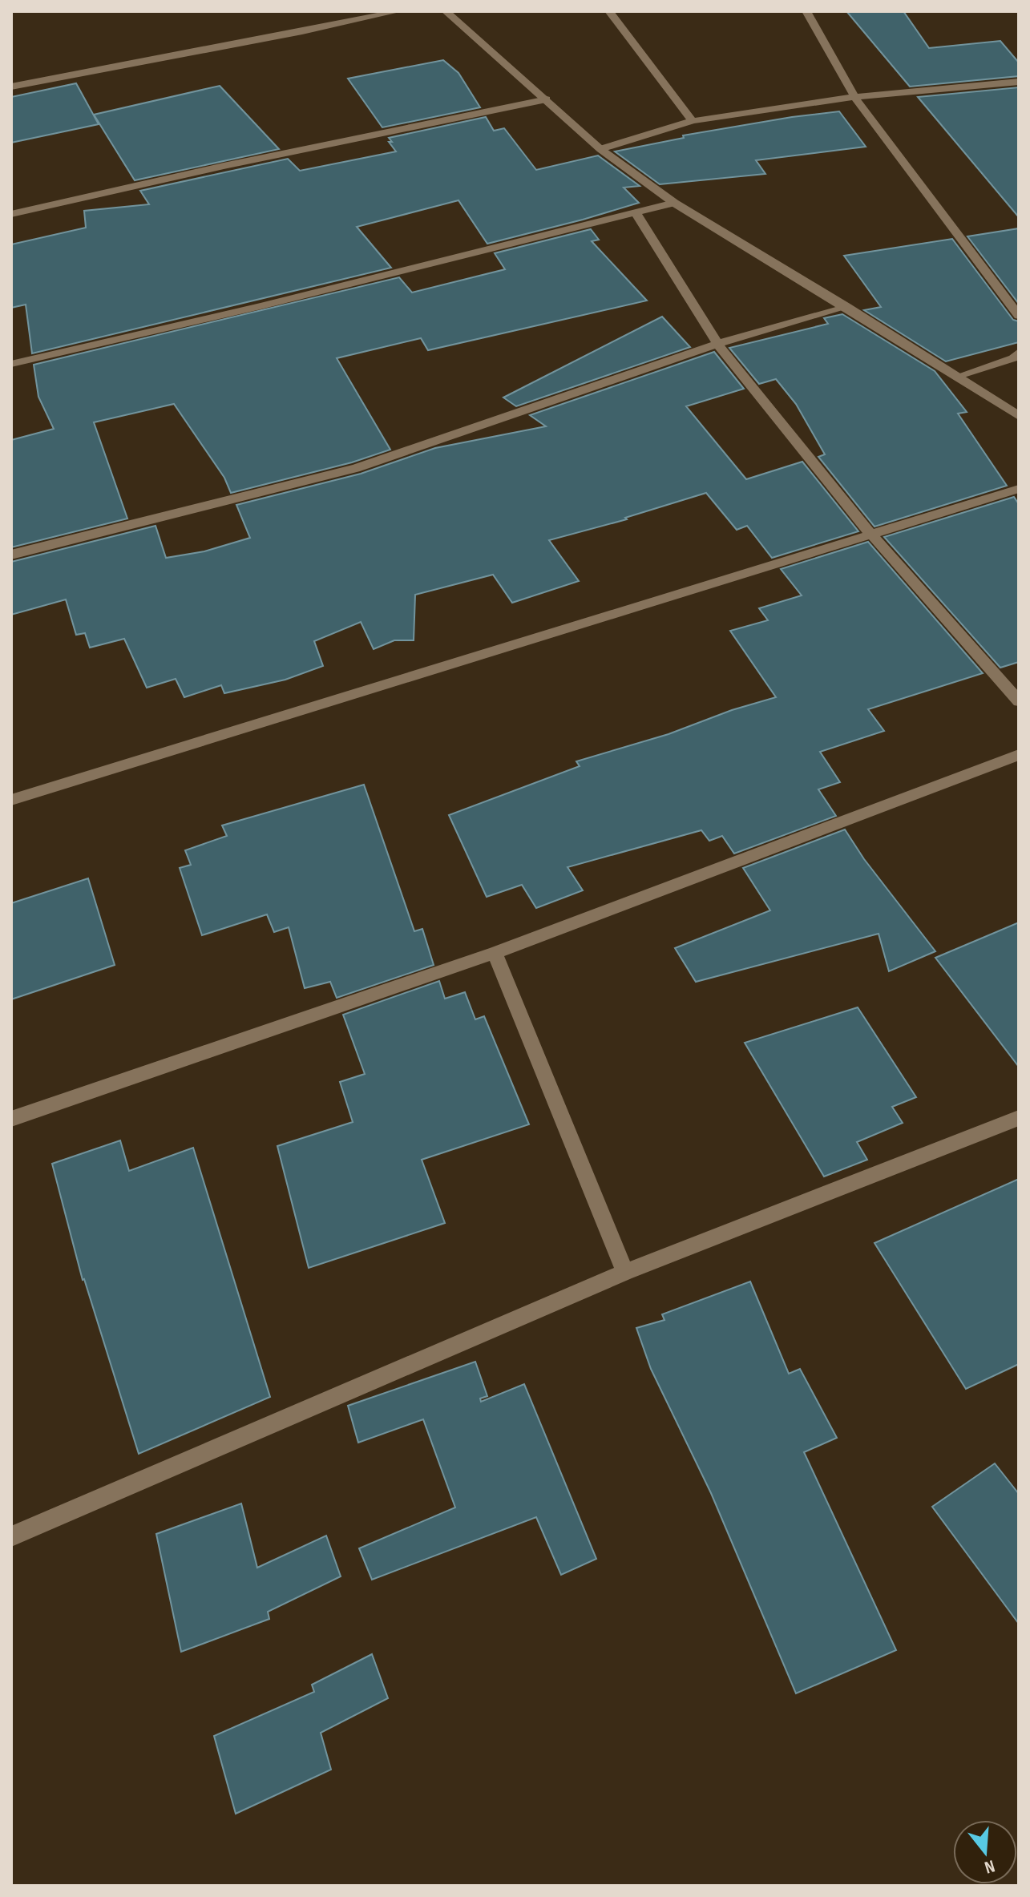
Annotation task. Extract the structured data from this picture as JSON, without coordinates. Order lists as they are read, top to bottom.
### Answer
{
  "north": "bottom"
}
